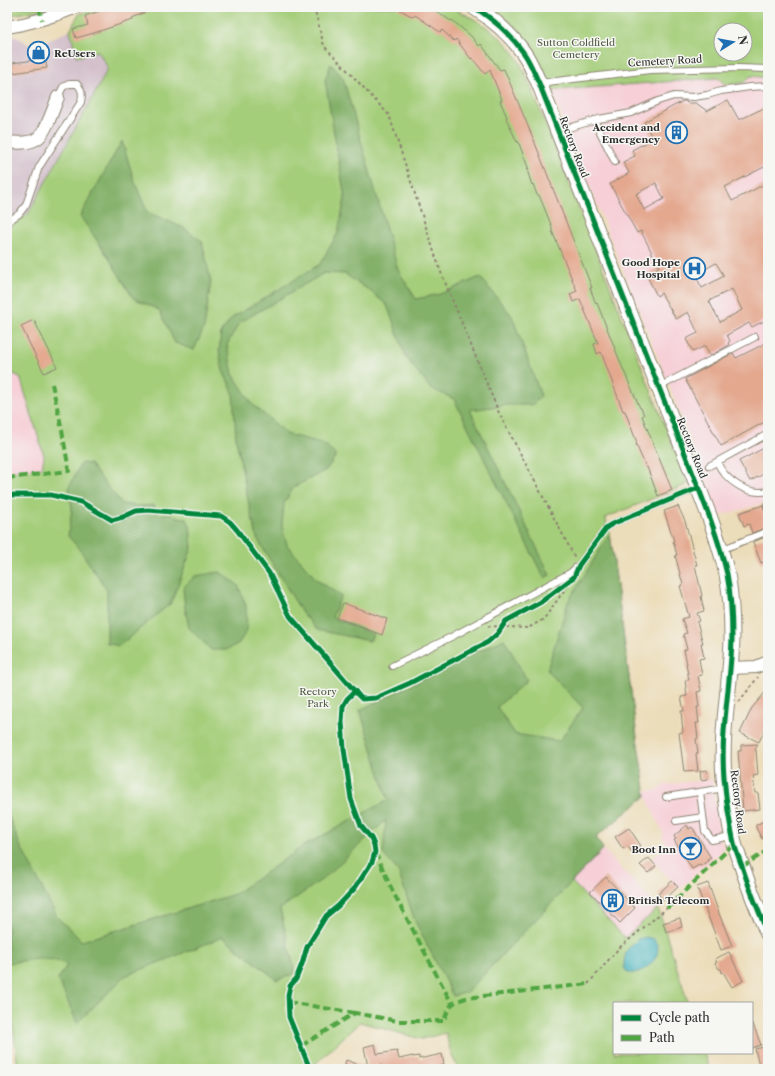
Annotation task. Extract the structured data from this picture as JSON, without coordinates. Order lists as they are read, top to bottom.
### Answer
{
  "streets": {
    "street": ["Rectory Road"],
    "lane": ["Cemetery Road"]
  },
  "crossings": [
    ["Cemetery Road", "Rectory Road"]
  ],
  "parks": ["Sutton Coldfield Cemetery", "Rectory Park"],
  "places": {
    "shop": ["ReUsers"],
    "building": ["Accident and Emergency", "British Telecom"],
    "hospital": ["Good Hope Hospital"],
    "bar": ["Boot Inn"]
  },
  "legend": ["Cycle path", "Path"],
  "north": "right"
}
